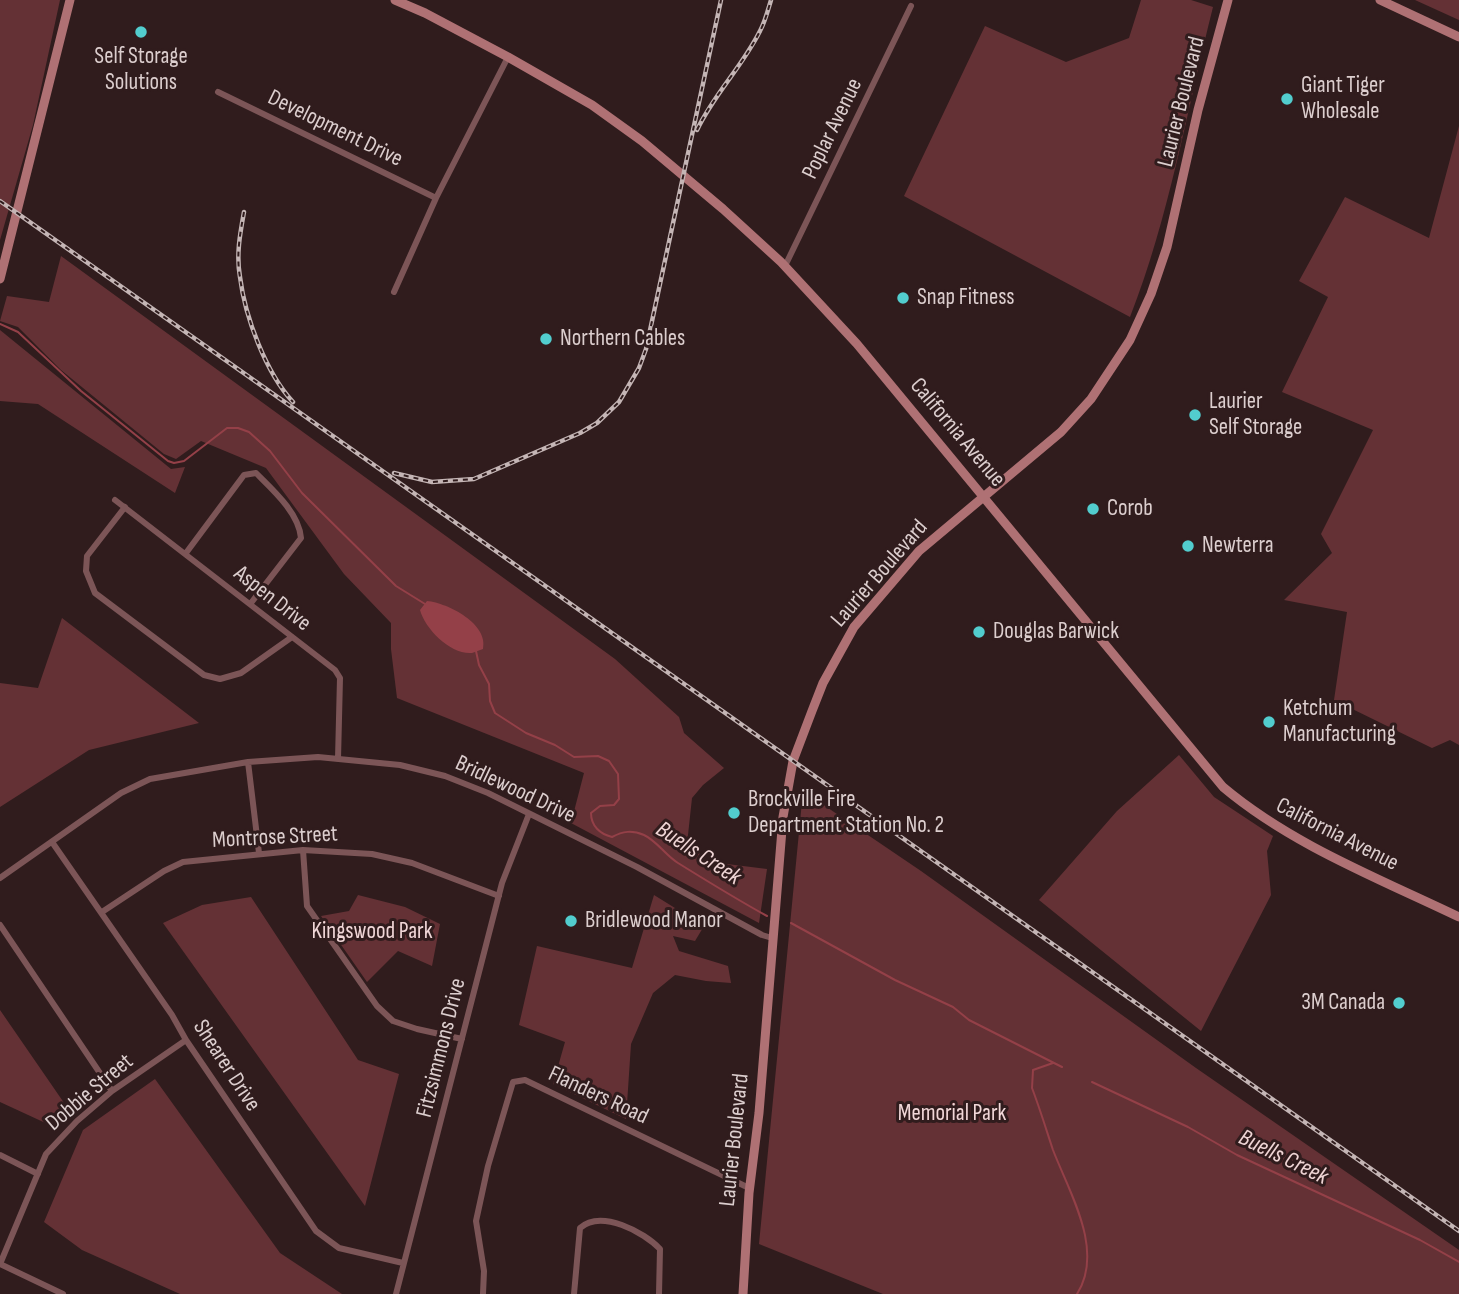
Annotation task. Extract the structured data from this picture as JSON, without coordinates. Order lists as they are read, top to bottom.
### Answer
{
  "streets": {
    "street": [
      "Laurier Boulevard",
      "Development Drive",
      "Poplar Avenue",
      "California Avenue",
      "Aspen Drive",
      "Bridlewood Drive",
      "Montrose Street",
      "Fitzsimmons Drive",
      "Shearer Drive",
      "Dobbie Street",
      "Flanders Road"
    ]
  },
  "crossings": [
    ["Laurier Boulevard", "California Avenue"],
    ["Laurier Boulevard", "Bridlewood Drive"],
    ["Laurier Boulevard", "Flanders Road"],
    ["Poplar Avenue", "California Avenue"],
    ["Aspen Drive", "Bridlewood Drive"],
    ["Bridlewood Drive", "Fitzsimmons Drive"],
    ["Bridlewood Drive", "Shearer Drive"],
    ["Montrose Street", "Fitzsimmons Drive"],
    ["Montrose Street", "Shearer Drive"],
    ["Fitzsimmons Drive", "Shearer Drive"],
    ["Shearer Drive", "Dobbie Street"]
  ],
  "water": ["Buells Creek"],
  "parks": ["Kingswood Park", "Memorial Park"],
  "places": [
    "Self Storage Solutions",
    "Giant Tiger Wholesale",
    "Snap Fitness",
    "Northern Cables",
    "Laurier Self Storage",
    "Corob",
    "Newterra",
    "Douglas Barwick",
    "Ketchum Manufacturing",
    "Brockville Fire Department Station No. 2",
    "Bridlewood Manor",
    "3M Canada"
  ]
}
